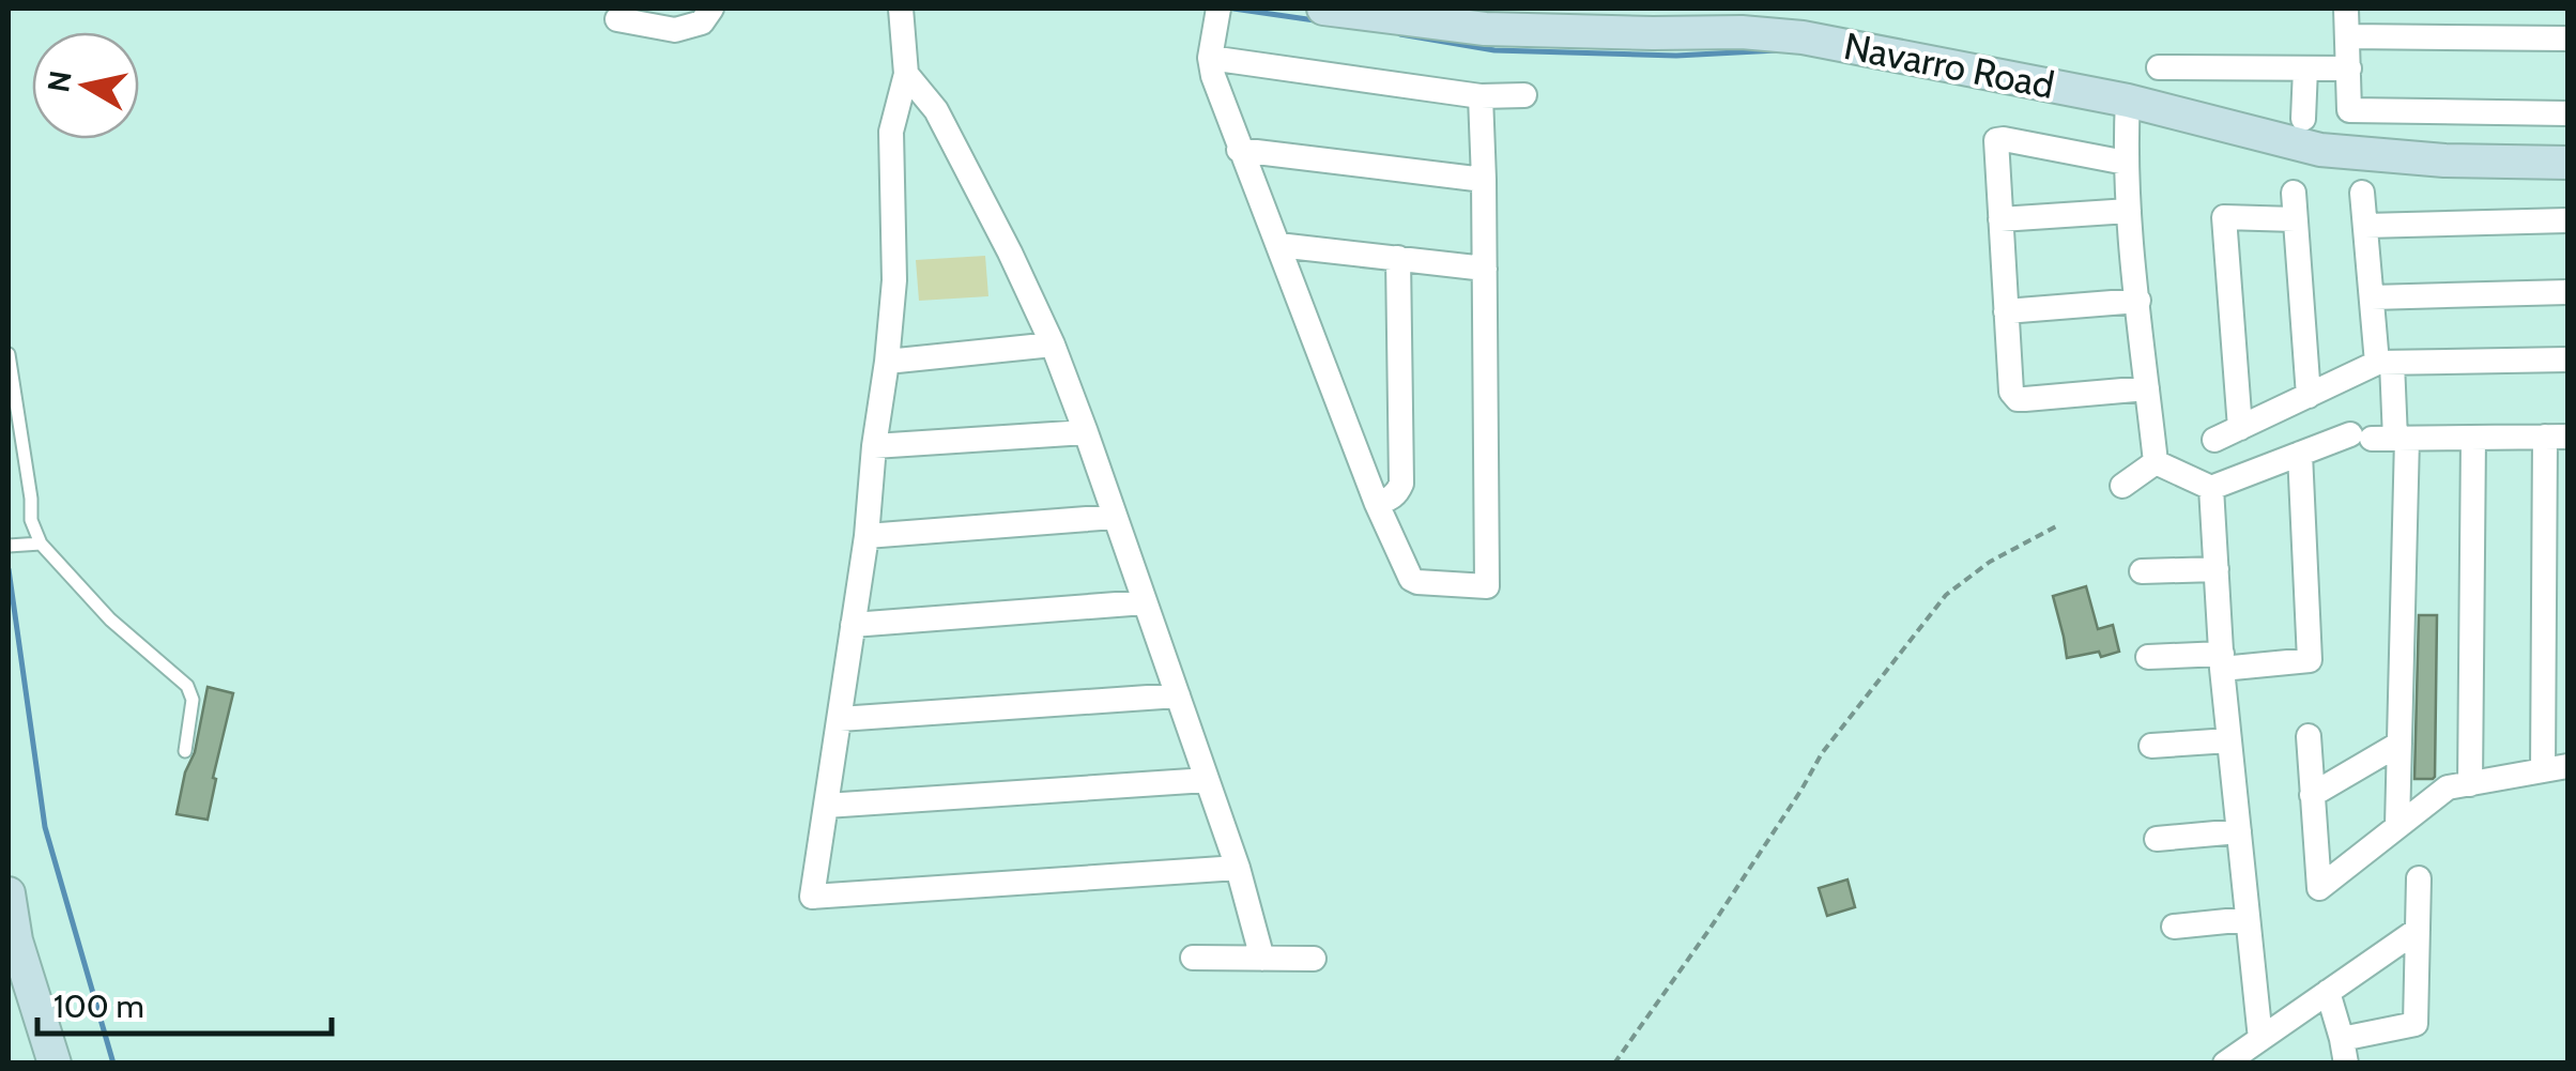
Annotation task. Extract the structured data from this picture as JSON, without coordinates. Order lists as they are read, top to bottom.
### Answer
{
  "streets": {
    "street": ["Navarro Road"]
  },
  "scale_bar": "100 m",
  "north": "left"
}
